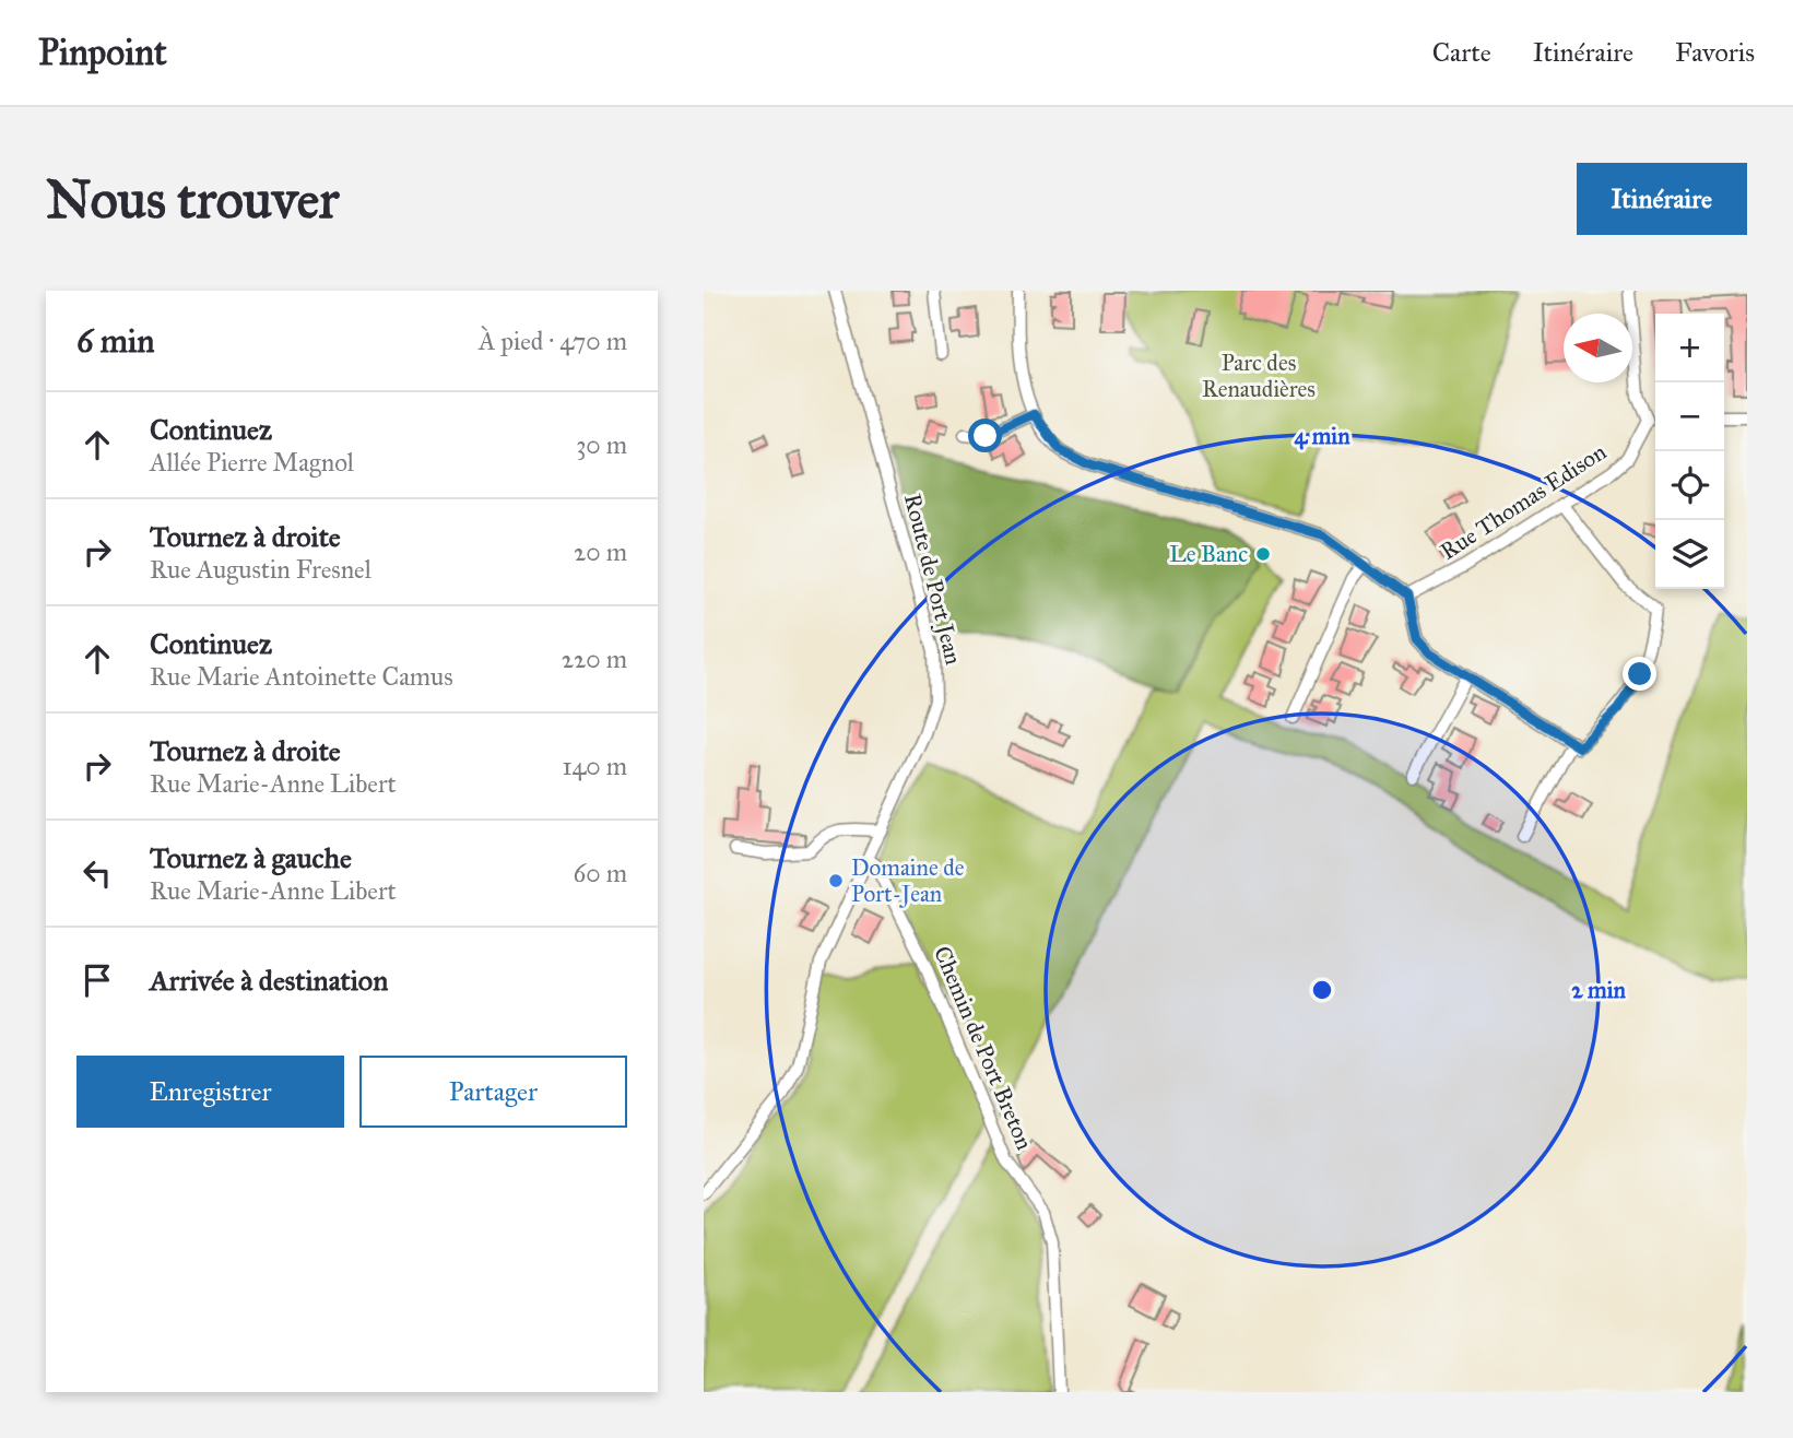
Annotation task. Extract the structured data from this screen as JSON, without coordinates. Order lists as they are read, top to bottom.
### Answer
{
  "streets": {
    "street": ["Rue Thomas Edison", "Route de Port Jean", "Chemin de Port Breton"]
  },
  "crossings": [
    ["Route de Port Jean", "Chemin de Port Breton"]
  ],
  "parks": ["Parc des Renaudières"],
  "places": ["Le Banc", "Domaine de Port-Jean"],
  "north": "left",
  "page": {
    "header": "Pinpoint",
    "nav": ["Carte", "Itinéraire", "Favoris"],
    "buttons": [
      "Itinéraire",
      ["Enregistrer", "Partager"]
    ],
    "title": "Nous trouver",
    "heading": ["6 min", "À pied · 470 m"],
    "map_buttons": ["+", "−"],
    "list": [
      ["Continuez", "Allée Pierre Magnol", "30 m"],
      ["Tournez à droite", "Rue Augustin Fresnel", "20 m"],
      ["Continuez", "Rue Marie Antoinette Camus", "220 m"],
      ["Tournez à droite", "Rue Marie-Anne Libert", "140 m"],
      ["Tournez à gauche", "Rue Marie-Anne Libert", "60 m"],
      "Arrivée à destination"
    ]
  },
  "rings": ["4 min", "2 min"]
}
